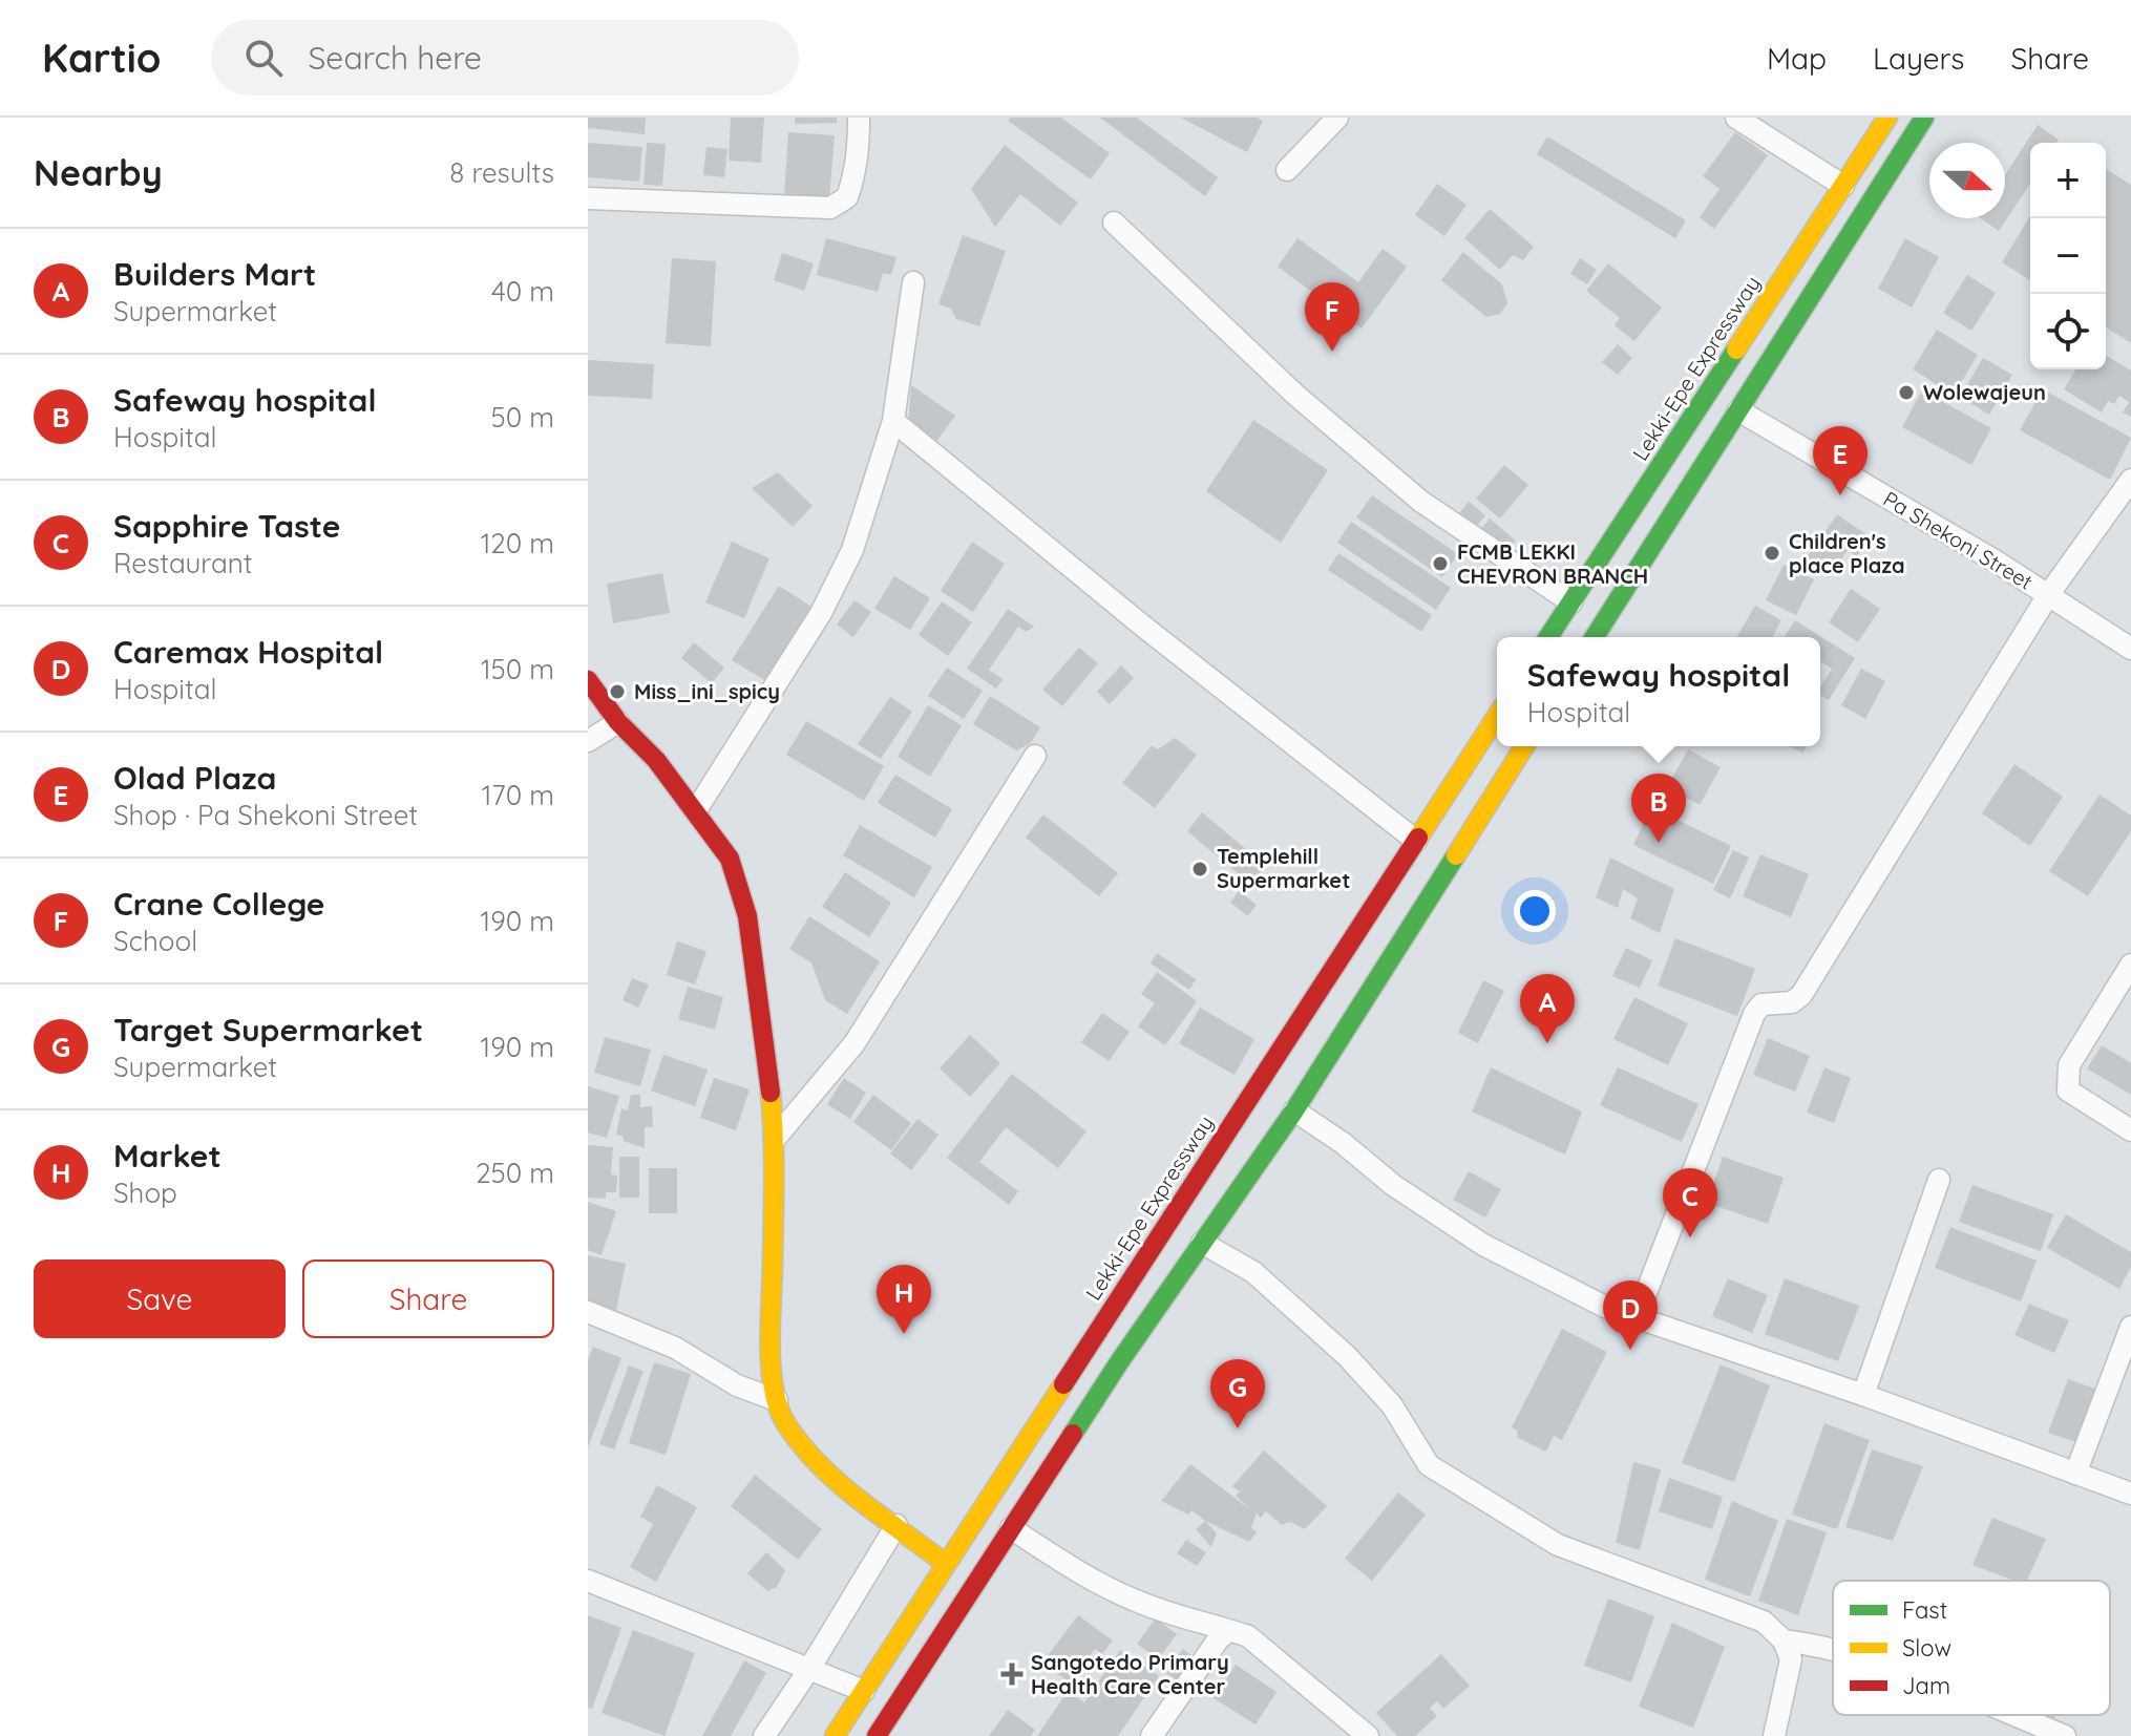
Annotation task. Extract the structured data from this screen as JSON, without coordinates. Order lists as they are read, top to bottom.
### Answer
{
  "streets": {
    "main road": ["Lekki-Epe Expressway"],
    "street": ["Pa Shekoni Street"]
  },
  "places": {
    "other": [
      "Wolewajeun",
      "Children's place Plaza",
      "FCMB LEKKI CHEVRON BRANCH",
      "Miss_ini_spicy",
      "Templehill Supermarket"
    ],
    "health": ["Sangotedo Primary Health Care Center"]
  },
  "legend": ["Fast", "Slow", "Jam"],
  "north": "right",
  "page": {
    "header": "Kartio",
    "search": "Search here",
    "nav": ["Map", "Layers", "Share"],
    "heading": ["Nearby", "8 results"],
    "map_buttons": ["+", "−"],
    "list": [
      {
        "mark": "A",
        "name": "Builders Mart",
        "note": "Supermarket",
        "value": "40 m"
      },
      {
        "mark": "B",
        "name": "Safeway hospital",
        "note": "Hospital",
        "value": "50 m"
      },
      {
        "mark": "C",
        "name": "Sapphire Taste",
        "note": "Restaurant",
        "value": "120 m"
      },
      {
        "mark": "D",
        "name": "Caremax Hospital",
        "note": "Hospital",
        "value": "150 m"
      },
      {
        "mark": "E",
        "name": "Olad Plaza",
        "note": "Shop · Pa Shekoni Street",
        "value": "170 m"
      },
      {
        "mark": "F",
        "name": "Crane College",
        "note": "School",
        "value": "190 m"
      },
      {
        "mark": "G",
        "name": "Target Supermarket",
        "note": "Supermarket",
        "value": "190 m"
      },
      {
        "mark": "H",
        "name": "Market",
        "note": "Shop",
        "value": "250 m"
      }
    ],
    "pins": [
      "F",
      "E",
      "B",
      "A",
      "C",
      "H",
      "D",
      "G"
    ],
    "popup": ["Safeway hospital", "Hospital"],
    "buttons": ["Save", "Share"]
  }
}
